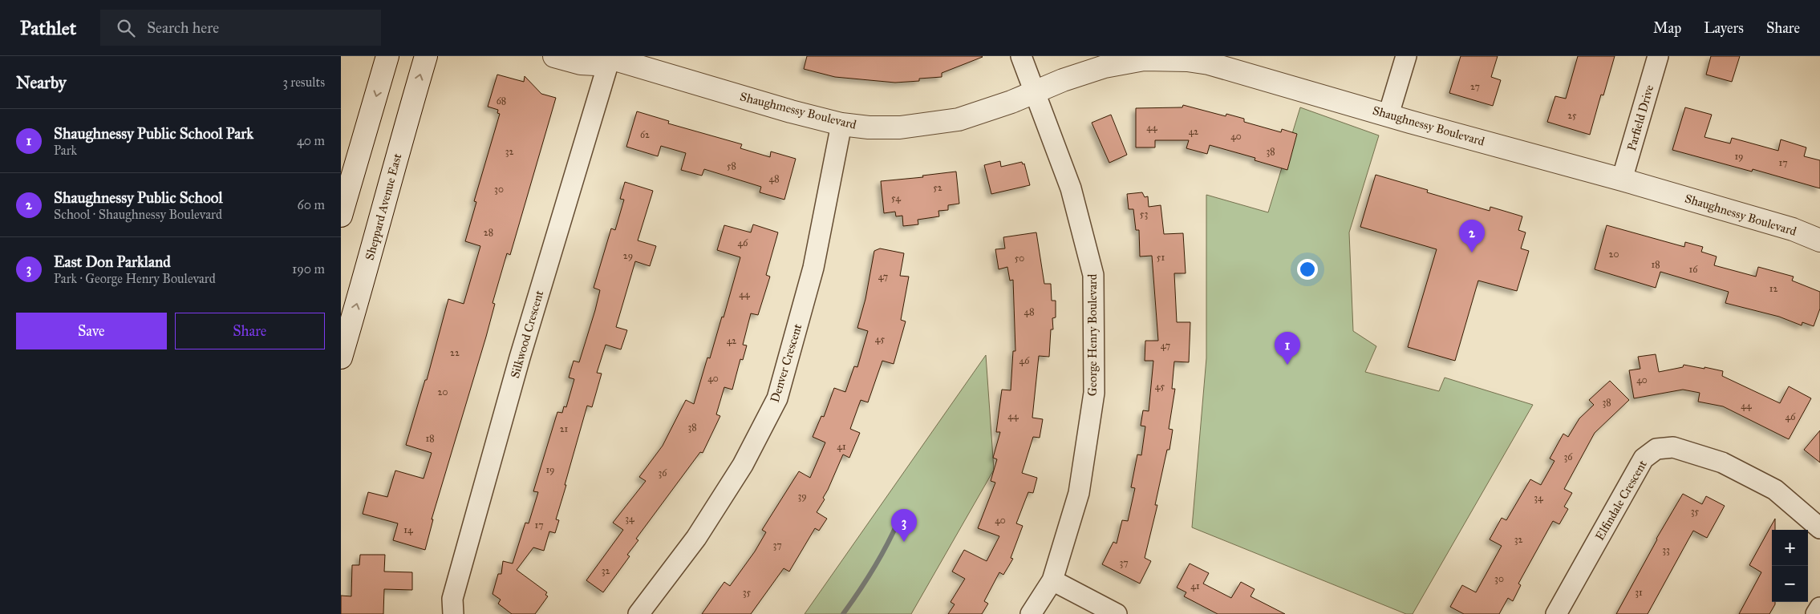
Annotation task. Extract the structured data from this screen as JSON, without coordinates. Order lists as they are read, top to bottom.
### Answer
{
  "streets": {
    "street": [
      "Shaughmessy Boulevard",
      "Parfield Drive",
      "Shaughnessy Boulevard",
      "Sheppard Avenue East",
      "Silkwood Crescent",
      "George Henry Boulevard",
      "Denver Crescent",
      "Elfindale Crescent"
    ]
  },
  "crossings": [
    ["Shaughmessy Boulevard", "Shaughnessy Boulevard"],
    ["Shaughmessy Boulevard", "Silkwood Crescent"],
    ["Shaughmessy Boulevard", "George Henry Boulevard"],
    ["Shaughmessy Boulevard", "Denver Crescent"],
    ["Parfield Drive", "Shaughnessy Boulevard"],
    ["Shaughnessy Boulevard", "George Henry Boulevard"]
  ],
  "house_numbers": [
    "27",
    "68",
    "25",
    "44",
    "42",
    "62",
    "40",
    "32",
    "38",
    "19",
    "17",
    "58",
    "48",
    "52",
    "30",
    "54",
    "53",
    "28",
    "46",
    "20",
    "29",
    "51",
    "50",
    "18",
    "16",
    "47",
    "12",
    "44",
    "48",
    "45",
    "42",
    "47",
    "22",
    "46",
    "40",
    "40",
    "45",
    "20",
    "38",
    "44",
    "44",
    "46",
    "38",
    "21",
    "18",
    "41",
    "36",
    "19",
    "36",
    "39",
    "34",
    "35",
    "34",
    "40",
    "17",
    "14",
    "32",
    "37",
    "33",
    "37",
    "32",
    "30",
    "41",
    "35",
    "31"
  ],
  "page": {
    "header": "Pathlet",
    "search": "Search here",
    "nav": ["Map", "Layers", "Share"],
    "heading": ["Nearby", "3 results"],
    "list": [
      {
        "mark": "1",
        "name": "Shaughnessy Public School Park",
        "note": "Park",
        "value": "40 m"
      },
      {
        "mark": "2",
        "name": "Shaughnessy Public School",
        "note": "School · Shaughnessy Boulevard",
        "value": "60 m"
      },
      {
        "mark": "3",
        "name": "East Don Parkland",
        "note": "Park · George Henry Boulevard",
        "value": "190 m"
      }
    ],
    "pins": ["2", "1", "3"],
    "buttons": ["Save", "Share"],
    "map_buttons": ["+", "−"]
  }
}
